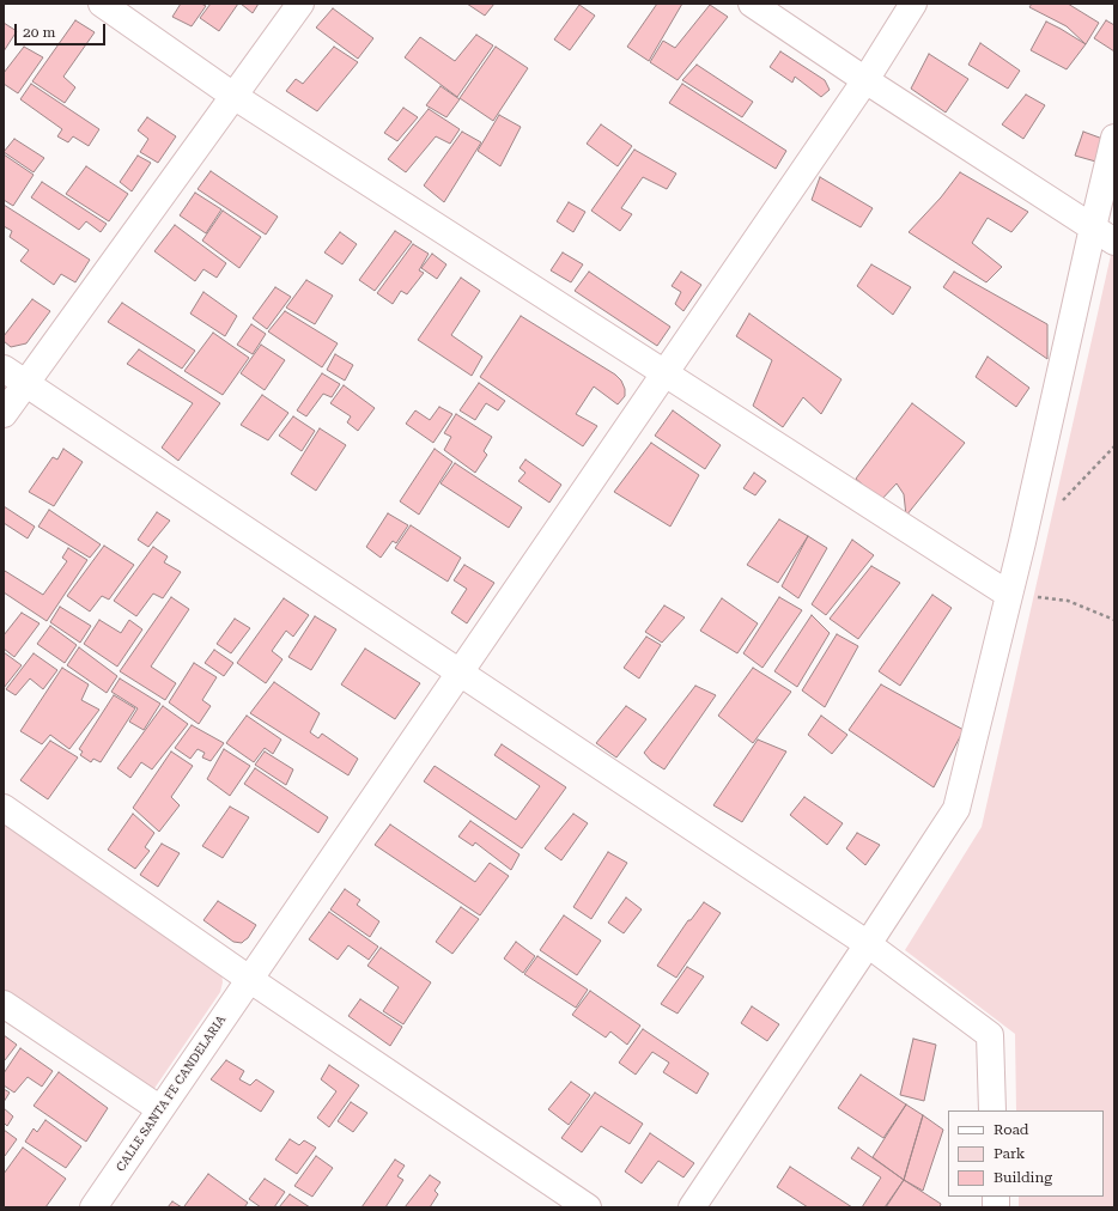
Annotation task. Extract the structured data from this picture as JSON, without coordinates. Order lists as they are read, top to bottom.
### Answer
{
  "streets": {
    "street": ["CALLE SANTA FE CANDELARIA"]
  },
  "legend": ["Road", "Park", "Building"],
  "scale_bar": "20 m"
}
